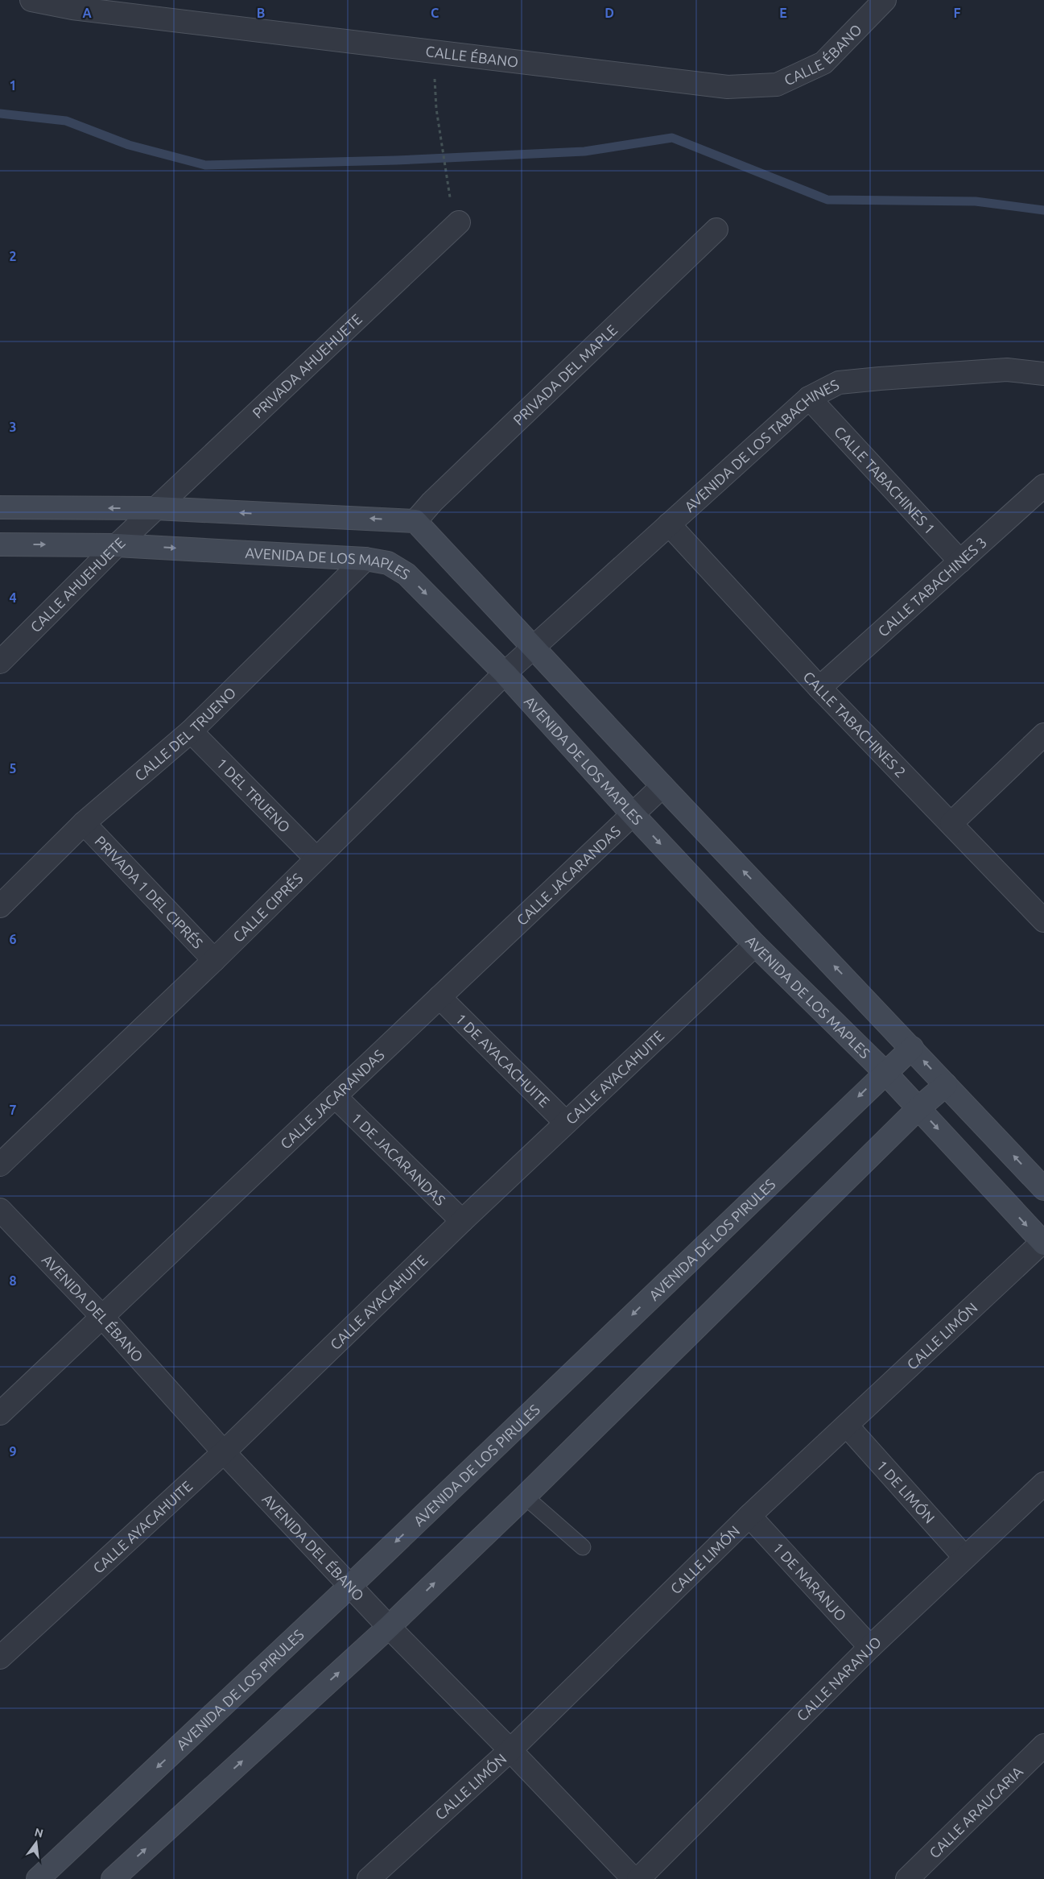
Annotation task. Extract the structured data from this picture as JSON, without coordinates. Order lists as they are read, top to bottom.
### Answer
{
  "streets": {
    "street": [
      "CALLE ÉBANO",
      "PRIVADA AHUEHUETE",
      "PRIVADA DEL MAPLE",
      "AVENIDA DE LOS TABACHINES",
      "CALLE TABACHINES 1",
      "AVENIDA DE LOS MAPLES",
      "CALLE AHUEHUETE",
      "CALLE TABACHINES 3",
      "CALLE TABACHINES 2",
      "CALLE DEL TRUENO",
      "1 DEL TRUENO",
      "CALLE JACARANDAS",
      "PRIVADA 1 DEL CIPRÉS",
      "CALLE CIPRÉS",
      "1 DE AYACACHUITE",
      "CALLE AYACAHUITE",
      "1 DE JACARANDAS",
      "AVENIDA DE LOS PIRULES",
      "AVENIDA DEL ÉBANO",
      "CALLE LIMÓN",
      "1 DE LIMÓN",
      "1 DE NARANJO",
      "CALLE NARANJO",
      "CALLE ARAUCARIA"
    ]
  },
  "crossings": [
    ["PRIVADA AHUEHUETE", "CALLE AHUEHUETE"],
    ["AVENIDA DE LOS TABACHINES", "CALLE TABACHINES 1"],
    ["AVENIDA DE LOS TABACHINES", "CALLE TABACHINES 2"],
    ["AVENIDA DE LOS TABACHINES", "CALLE CIPRÉS"],
    ["CALLE TABACHINES 1", "CALLE TABACHINES 3"],
    ["AVENIDA DE LOS MAPLES", "CALLE AHUEHUETE"],
    ["AVENIDA DE LOS MAPLES", "CALLE DEL TRUENO"],
    ["AVENIDA DE LOS MAPLES", "CALLE JACARANDAS"],
    ["AVENIDA DE LOS MAPLES", "CALLE CIPRÉS"],
    ["AVENIDA DE LOS MAPLES", "CALLE AYACAHUITE"],
    ["AVENIDA DE LOS MAPLES", "AVENIDA DE LOS PIRULES"],
    ["AVENIDA DE LOS MAPLES", "CALLE LIMÓN"],
    ["CALLE TABACHINES 3", "CALLE TABACHINES 2"],
    ["CALLE DEL TRUENO", "1 DEL TRUENO"],
    ["CALLE DEL TRUENO", "PRIVADA 1 DEL CIPRÉS"],
    ["1 DEL TRUENO", "CALLE CIPRÉS"],
    ["CALLE JACARANDAS", "1 DE AYACACHUITE"],
    ["CALLE JACARANDAS", "1 DE JACARANDAS"],
    ["CALLE JACARANDAS", "AVENIDA DEL ÉBANO"],
    ["PRIVADA 1 DEL CIPRÉS", "CALLE CIPRÉS"],
    ["1 DE AYACACHUITE", "CALLE AYACAHUITE"],
    ["CALLE AYACAHUITE", "1 DE JACARANDAS"],
    ["CALLE AYACAHUITE", "AVENIDA DEL ÉBANO"],
    ["AVENIDA DE LOS PIRULES", "AVENIDA DEL ÉBANO"],
    ["AVENIDA DEL ÉBANO", "CALLE LIMÓN"],
    ["CALLE LIMÓN", "1 DE LIMÓN"],
    ["CALLE LIMÓN", "1 DE NARANJO"],
    ["1 DE LIMÓN", "CALLE NARANJO"],
    ["1 DE NARANJO", "CALLE NARANJO"]
  ],
  "north": "top",
  "grid": {
    "columns": [
      "A",
      "B",
      "C",
      "D",
      "E",
      "F"
    ],
    "rows": [
      "1",
      "2",
      "3",
      "4",
      "5",
      "6",
      "7",
      "8",
      "9"
    ]
  }
}
